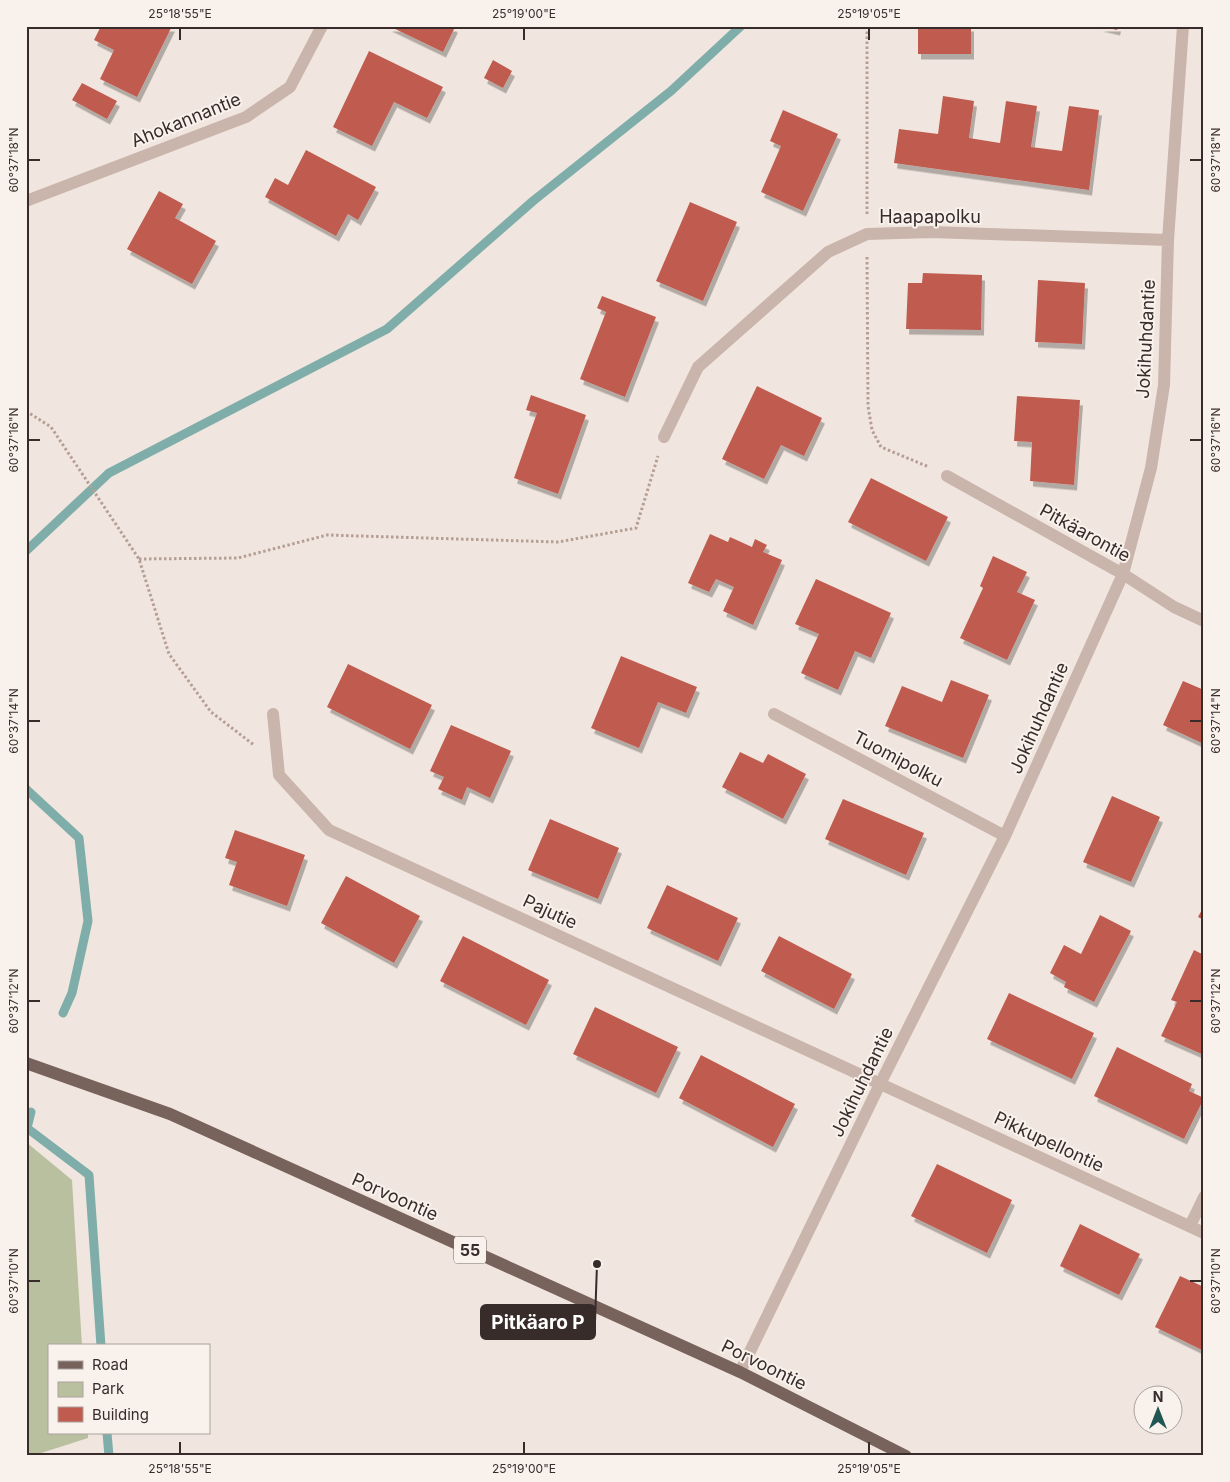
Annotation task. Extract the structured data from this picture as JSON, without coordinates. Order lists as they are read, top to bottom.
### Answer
{
  "streets": {
    "main road": ["Porvoontie", "55"],
    "street": [
      "Ahokannantie",
      "Haapapolku",
      "Jokihuhdantie",
      "Pitkäarontie",
      "Tuomipolku",
      "Pajutie",
      "Pikkupellontie"
    ]
  },
  "crossings": [
    ["Haapapolku", "Jokihuhdantie"],
    ["Jokihuhdantie", "Pitkäarontie"],
    ["Jokihuhdantie", "Tuomipolku"],
    ["Jokihuhdantie", "Pajutie"],
    ["Jokihuhdantie", "Pikkupellontie"],
    ["Jokihuhdantie", "Porvoontie"],
    ["Pajutie", "Pikkupellontie"]
  ],
  "places": ["Pitkäaro P"],
  "legend": ["Road", "Park", "Building"],
  "north": "top",
  "coordinates": [
    "25°18'55\"E",
    "25°19'00\"E",
    "25°19'05\"E",
    "60°37'18\"N",
    "60°37'16\"N",
    "60°37'14\"N",
    "60°37'12\"N",
    "60°37'10\"N"
  ]
}
